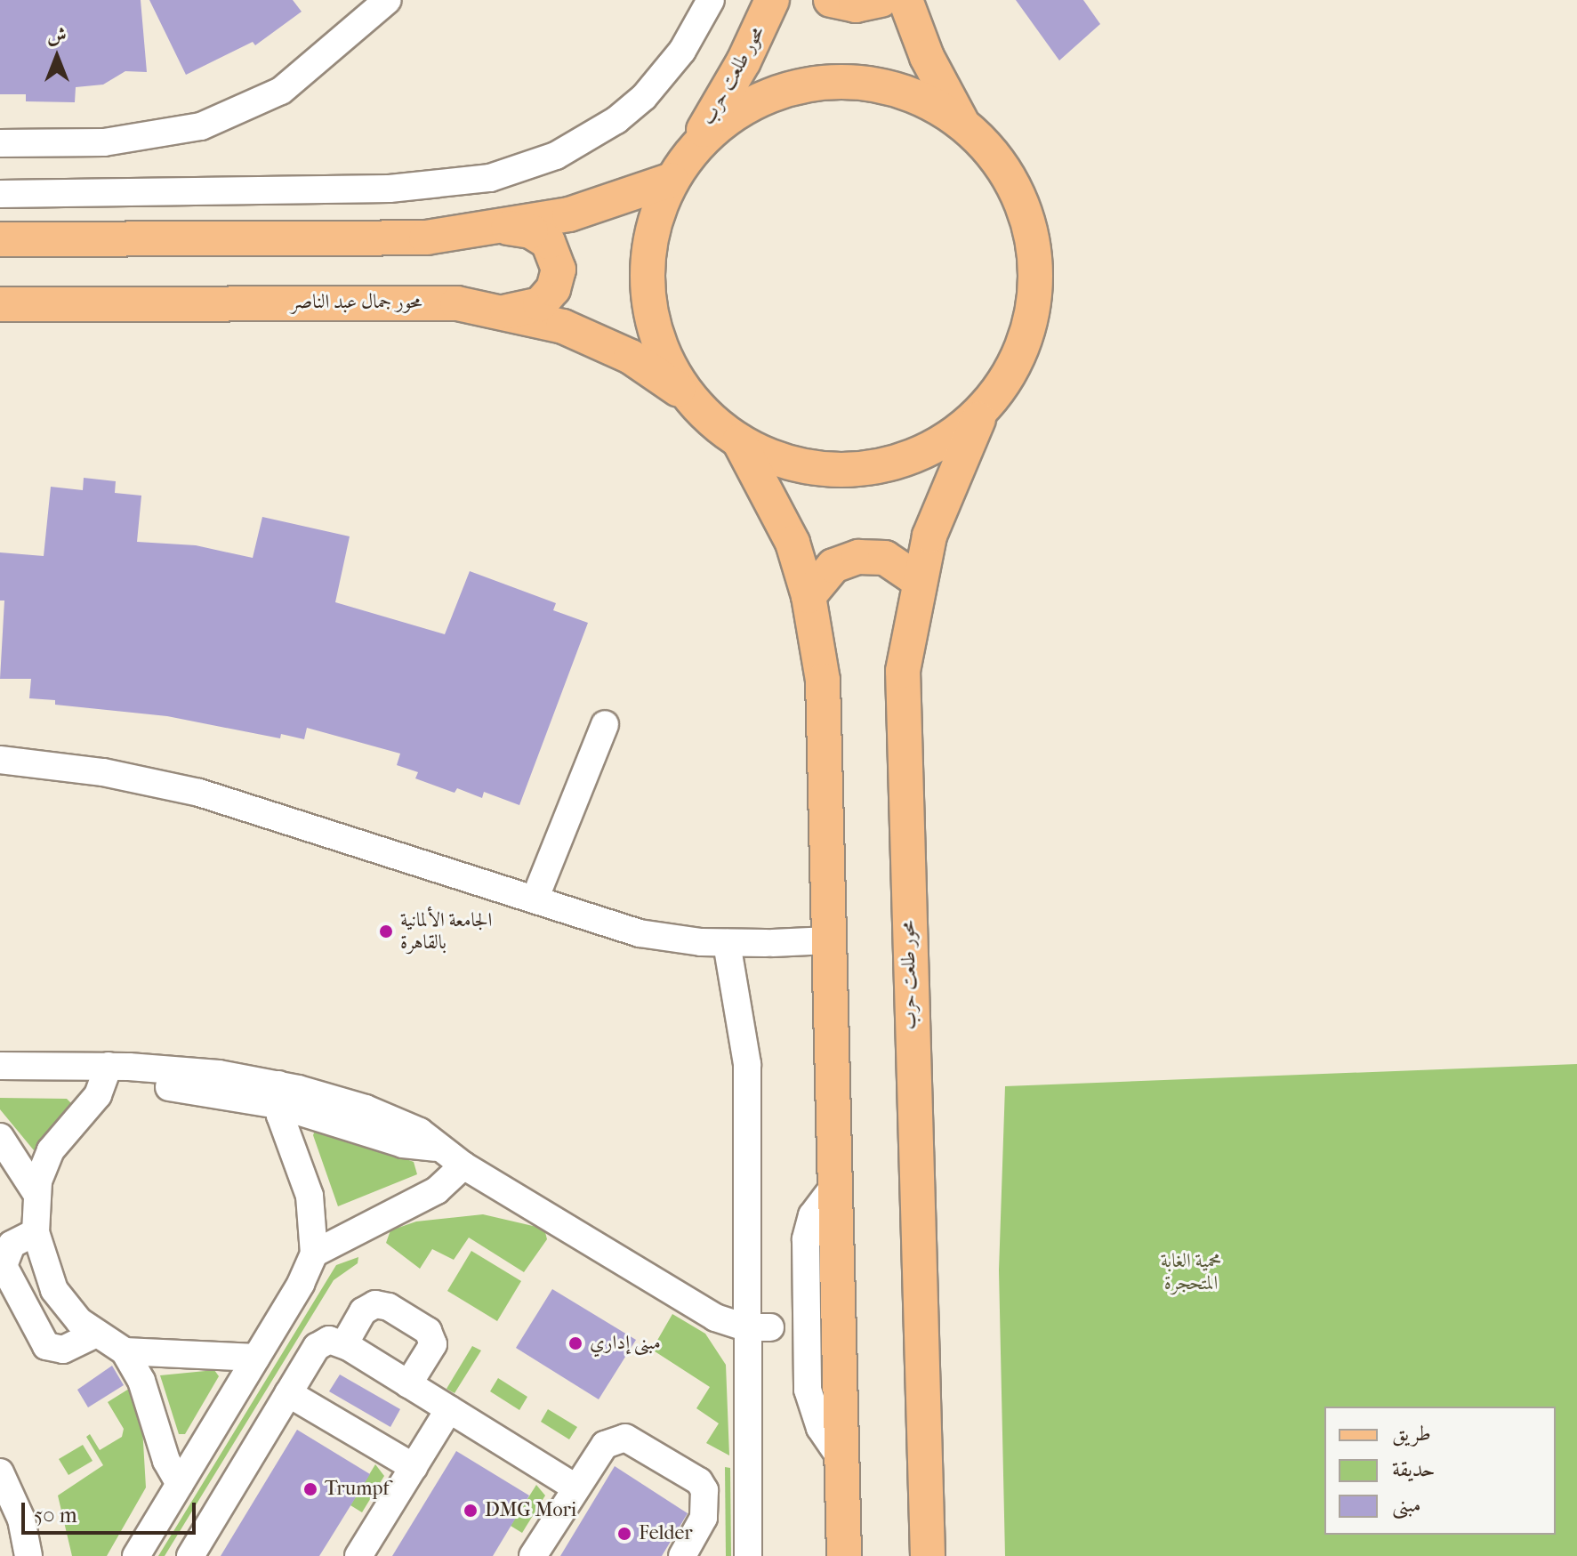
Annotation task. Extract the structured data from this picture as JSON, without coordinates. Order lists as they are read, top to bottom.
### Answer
{
  "streets": {
    "main road": ["محور طلعت حرب", "محور جمال عبد الناصر"]
  },
  "parks": ["محمية الغابة المتحجرة"],
  "places": [
    "الجامعة الألمانية بالقاهرة",
    "مبنى إداري",
    "Trumpf",
    "DMG Mori",
    "Felder"
  ],
  "legend": ["طريق", "حديقة", "مبنى"],
  "scale_bar": "50 m",
  "north": "top"
}
